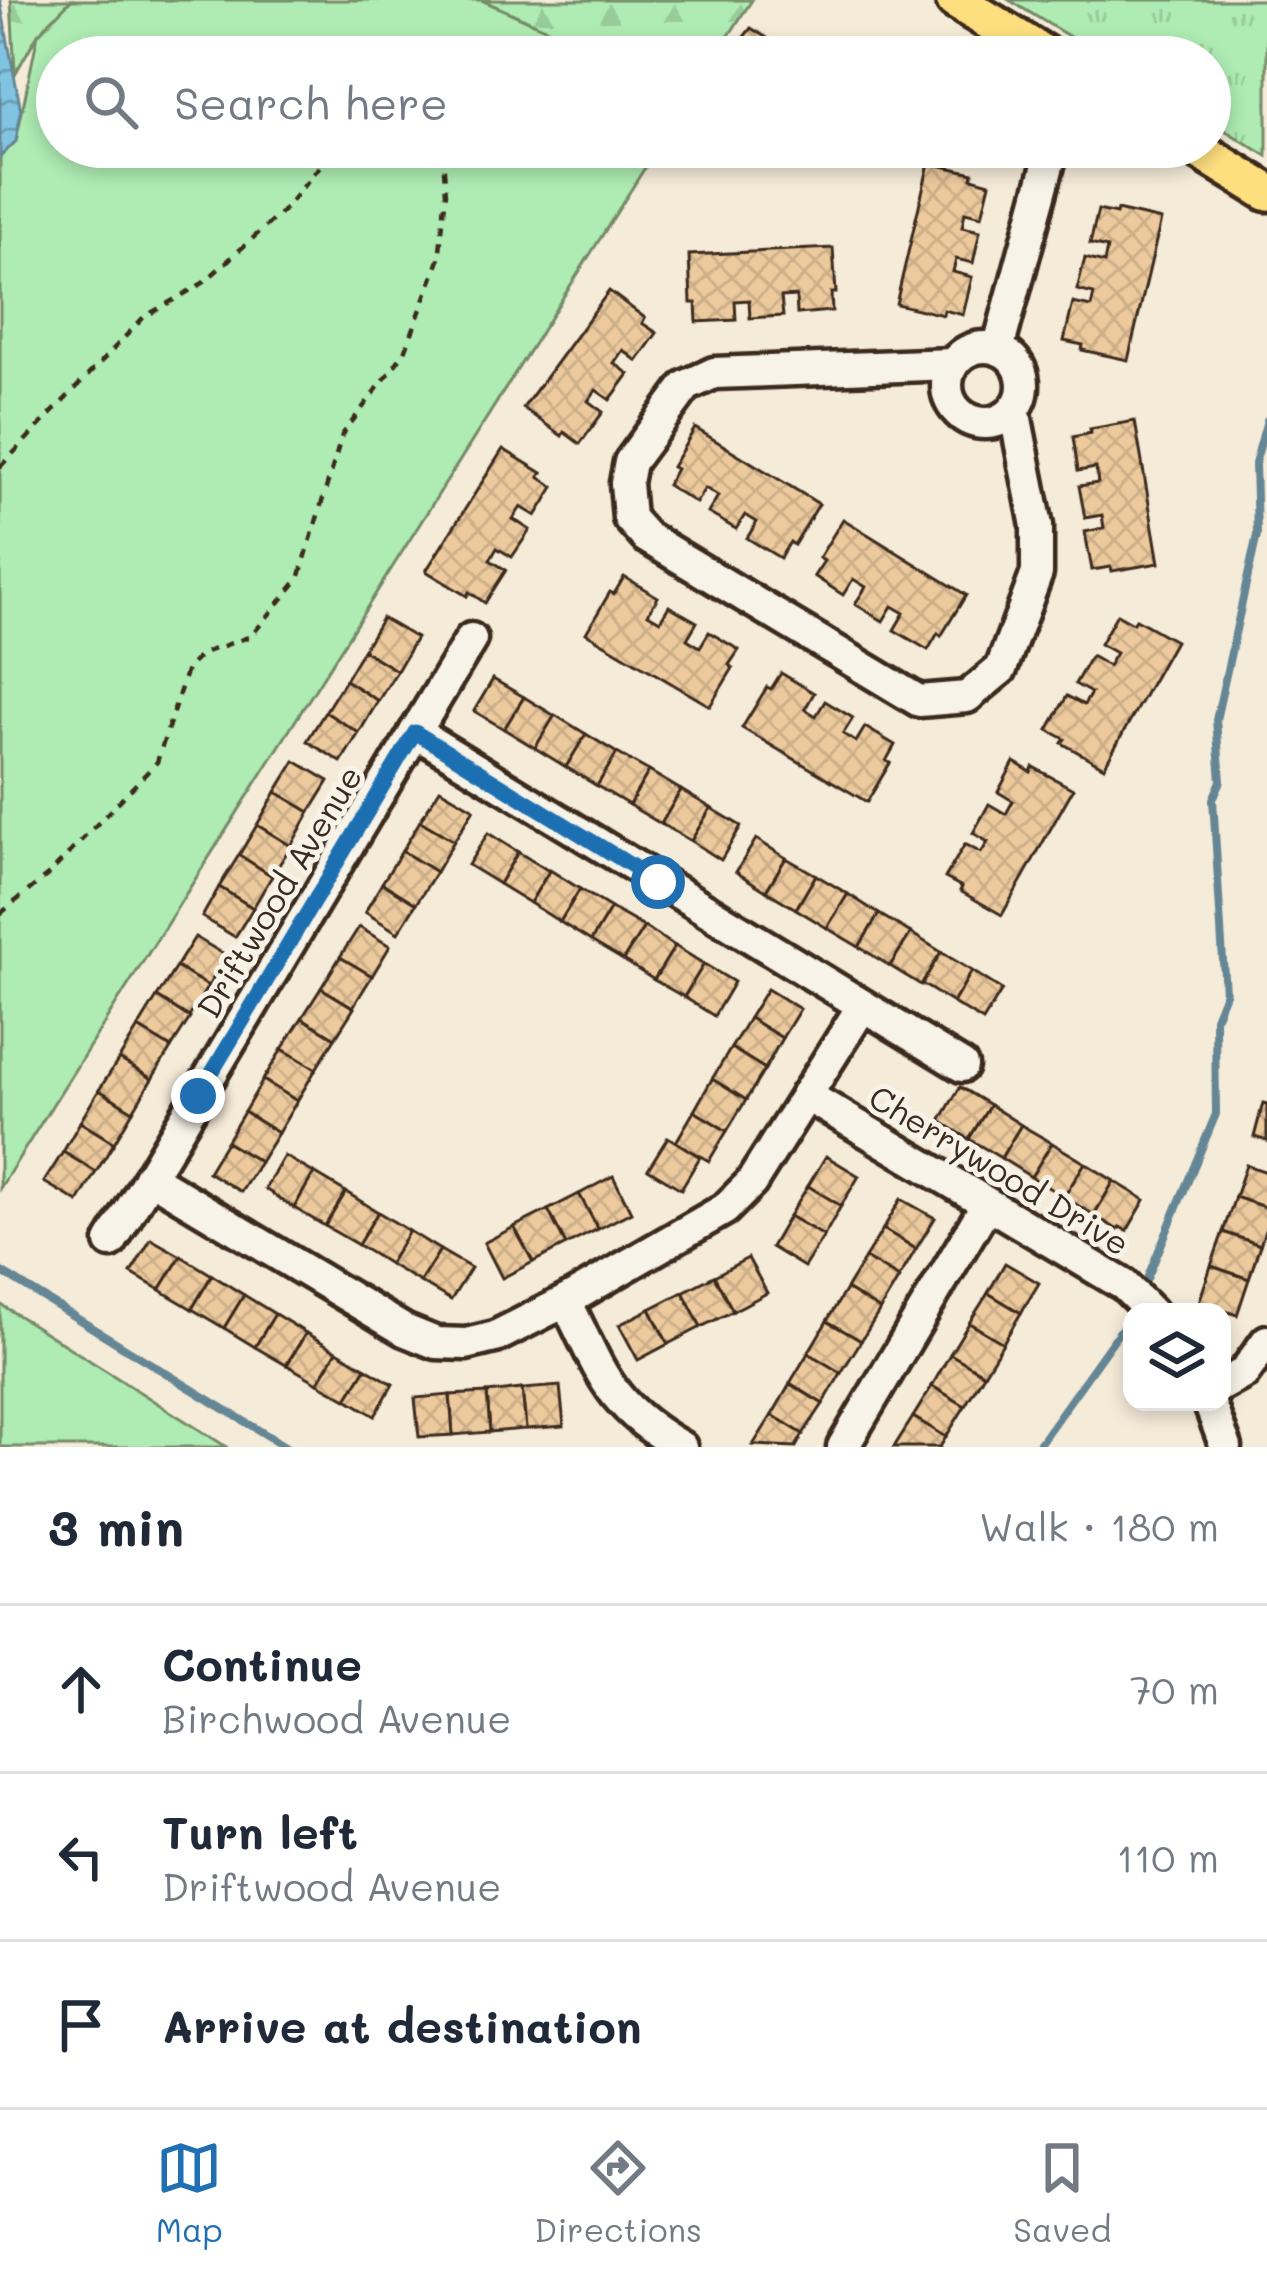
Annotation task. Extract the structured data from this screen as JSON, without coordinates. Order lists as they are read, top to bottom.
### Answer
{
  "streets": {
    "street": ["Driftwood Avenue", "Cherrywood Drive"]
  },
  "page": {
    "search": "Search here",
    "heading": ["3 min", "Walk · 180 m"],
    "list": [
      ["Continue", "Birchwood Avenue", "70 m"],
      ["Turn left", "Driftwood Avenue", "110 m"],
      "Arrive at destination"
    ],
    "nav": ["Map", "Directions", "Saved"]
  }
}
